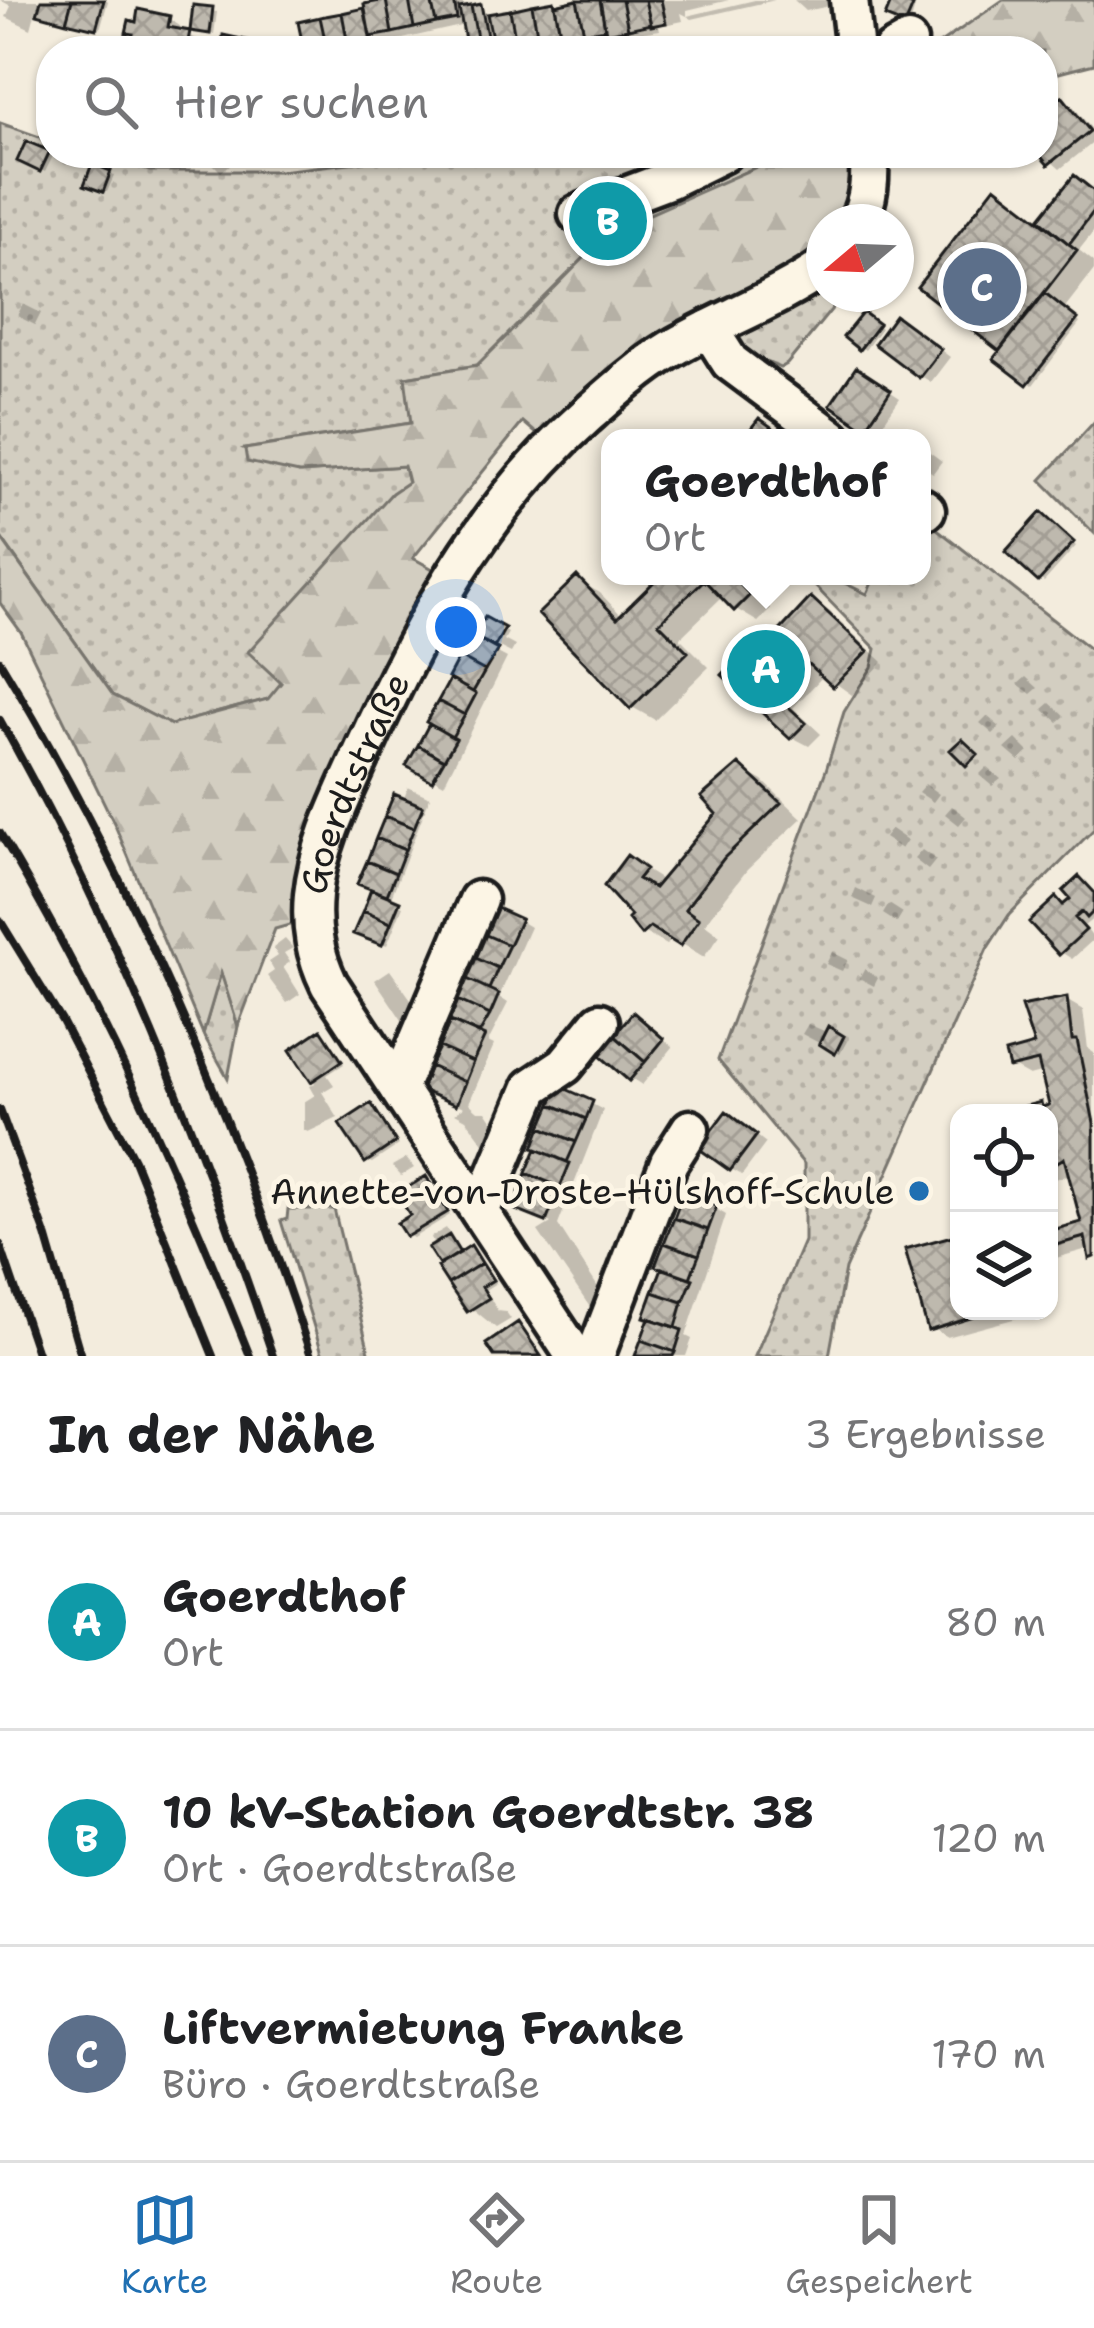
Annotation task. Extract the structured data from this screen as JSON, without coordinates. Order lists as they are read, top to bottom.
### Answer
{
  "streets": {
    "street": ["Goerdtstraße"]
  },
  "places": ["Annette-von-Droste-Hülshoff-Schule"],
  "north": "left",
  "page": {
    "search": "Hier suchen",
    "pins": ["B", "C", "A"],
    "popup": ["Goerdthof", "Ort"],
    "heading": ["In der Nähe", "3 Ergebnisse"],
    "list": [
      {
        "mark": "A",
        "name": "Goerdthof",
        "note": "Ort",
        "value": "80 m"
      },
      {
        "mark": "B",
        "name": "10 kV-Station Goerdtstr. 38",
        "note": "Ort · Goerdtstraße",
        "value": "120 m"
      },
      {
        "mark": "C",
        "name": "Liftvermietung Franke",
        "note": "Büro · Goerdtstraße",
        "value": "170 m"
      }
    ],
    "nav": ["Karte", "Route", "Gespeichert"]
  }
}
